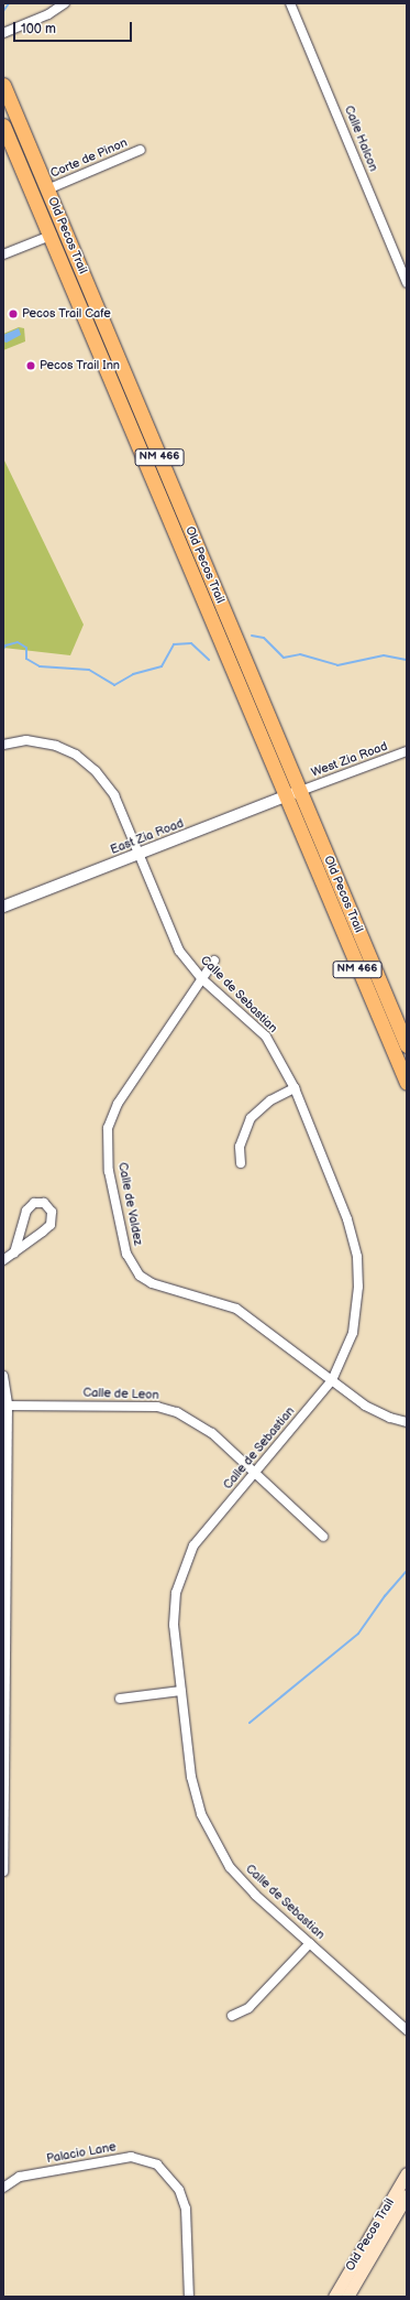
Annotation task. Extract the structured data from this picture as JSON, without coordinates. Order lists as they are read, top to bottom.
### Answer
{
  "streets": {
    "main road": ["Old Pecos Trail", "NM 466"],
    "street": [
      "Calle Halcon",
      "Corte de Pinon",
      "West Zia Road",
      "East Zia Road",
      "Calle de Sebastian",
      "Calle de Valdez",
      "Calle de Leon",
      "Palacio Lane"
    ]
  },
  "crossings": [
    ["Corte de Pinon", "Old Pecos Trail"],
    ["Old Pecos Trail", "West Zia Road"],
    ["Old Pecos Trail", "East Zia Road"],
    ["West Zia Road", "East Zia Road"],
    ["East Zia Road", "Calle de Sebastian"],
    ["Calle de Sebastian", "Calle de Valdez"],
    ["Calle de Sebastian", "Calle de Leon"]
  ],
  "places": ["Pecos Trail Cafe", "Pecos Trail Inn"],
  "scale_bar": "100 m"
}
